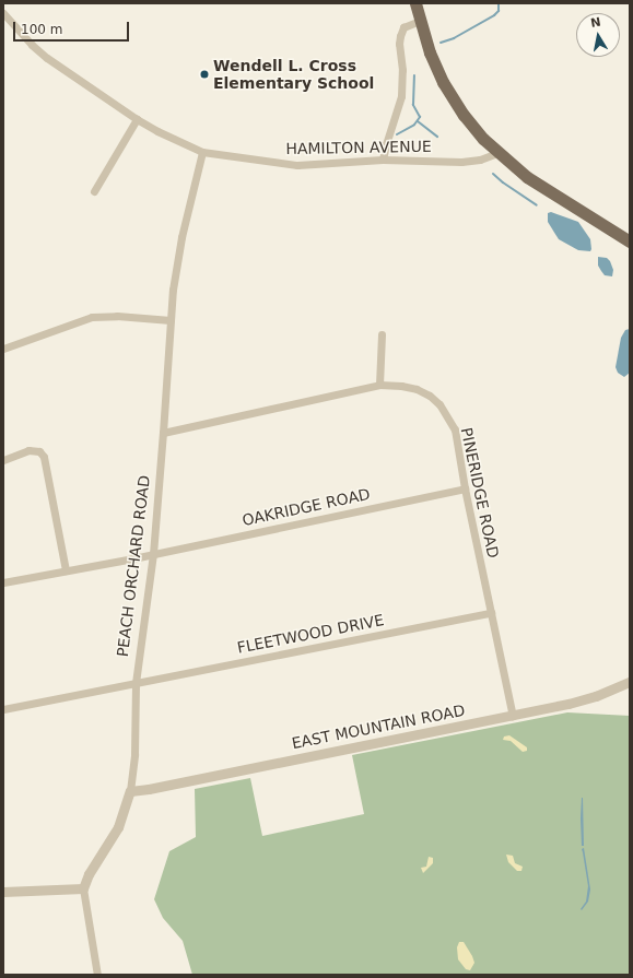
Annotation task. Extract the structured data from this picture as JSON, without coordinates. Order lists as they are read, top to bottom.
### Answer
{
  "streets": {
    "street": [
      "HAMILTON AVENUE",
      "PINERIDGE ROAD",
      "OAKRIDGE ROAD",
      "PEACH ORCHARD ROAD",
      "FLEETWOOD DRIVE",
      "EAST MOUNTAIN ROAD"
    ]
  },
  "crossings": [
    ["HAMILTON AVENUE", "PEACH ORCHARD ROAD"],
    ["PINERIDGE ROAD", "OAKRIDGE ROAD"],
    ["PINERIDGE ROAD", "PEACH ORCHARD ROAD"],
    ["PINERIDGE ROAD", "FLEETWOOD DRIVE"],
    ["PINERIDGE ROAD", "EAST MOUNTAIN ROAD"],
    ["OAKRIDGE ROAD", "PEACH ORCHARD ROAD"],
    ["PEACH ORCHARD ROAD", "FLEETWOOD DRIVE"],
    ["PEACH ORCHARD ROAD", "EAST MOUNTAIN ROAD"]
  ],
  "places": ["Wendell L. Cross Elementary School"],
  "scale_bar": "100 m",
  "north": "top"
}
